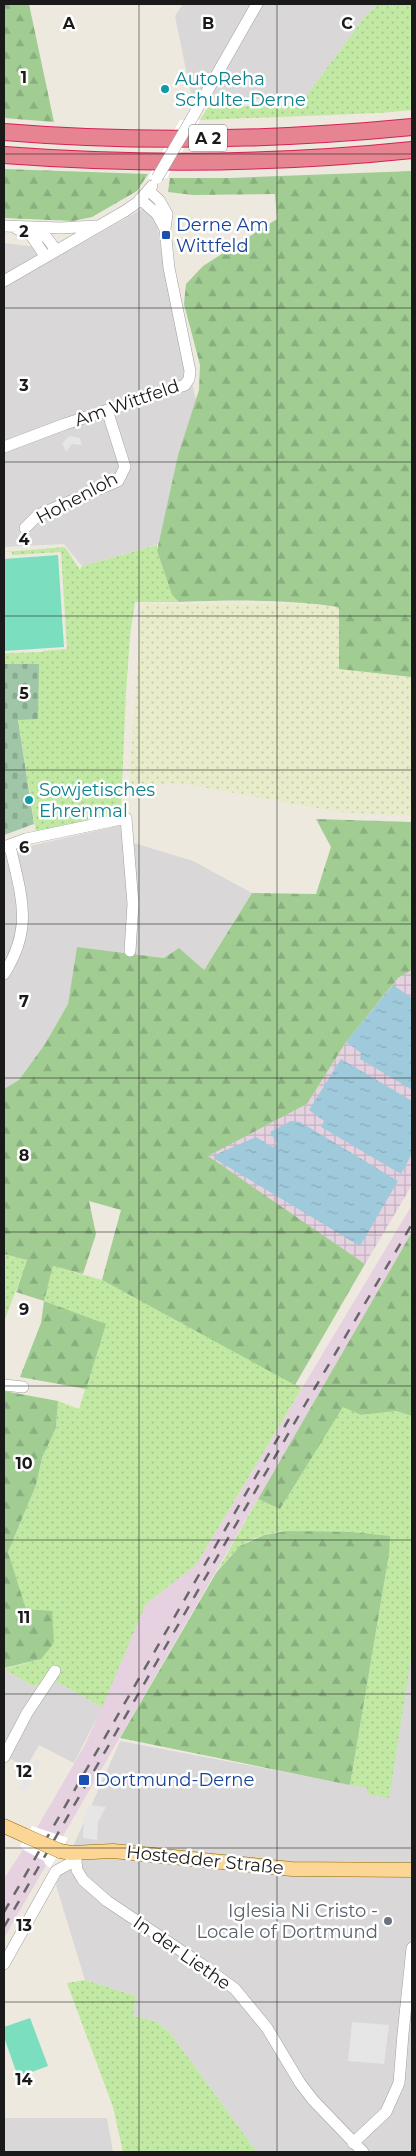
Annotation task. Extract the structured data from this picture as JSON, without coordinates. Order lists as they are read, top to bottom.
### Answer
{
  "streets": {
    "highway": ["A 2"],
    "main road": ["Hostedder Straße"],
    "street": ["Am Wittfeld", "Hohenloh", "In der Liethe"]
  },
  "crossings": [
    ["Am Wittfeld", "Hohenloh"],
    ["Hostedder Straße", "In der Liethe"]
  ],
  "places": {
    "other": ["AutoReha Schulte-Derne", "Sowjetisches Ehrenmal", "Iglesia Ni Cristo - Locale of Dortmund"],
    "transit": ["Derne Am Wittfeld", "Dortmund-Derne"]
  },
  "grid": {
    "columns": ["A", "B", "C"],
    "rows": [
      "1",
      "2",
      "3",
      "4",
      "5",
      "6",
      "7",
      "8",
      "9",
      "10",
      "11",
      "12",
      "13",
      "14"
    ]
  }
}
